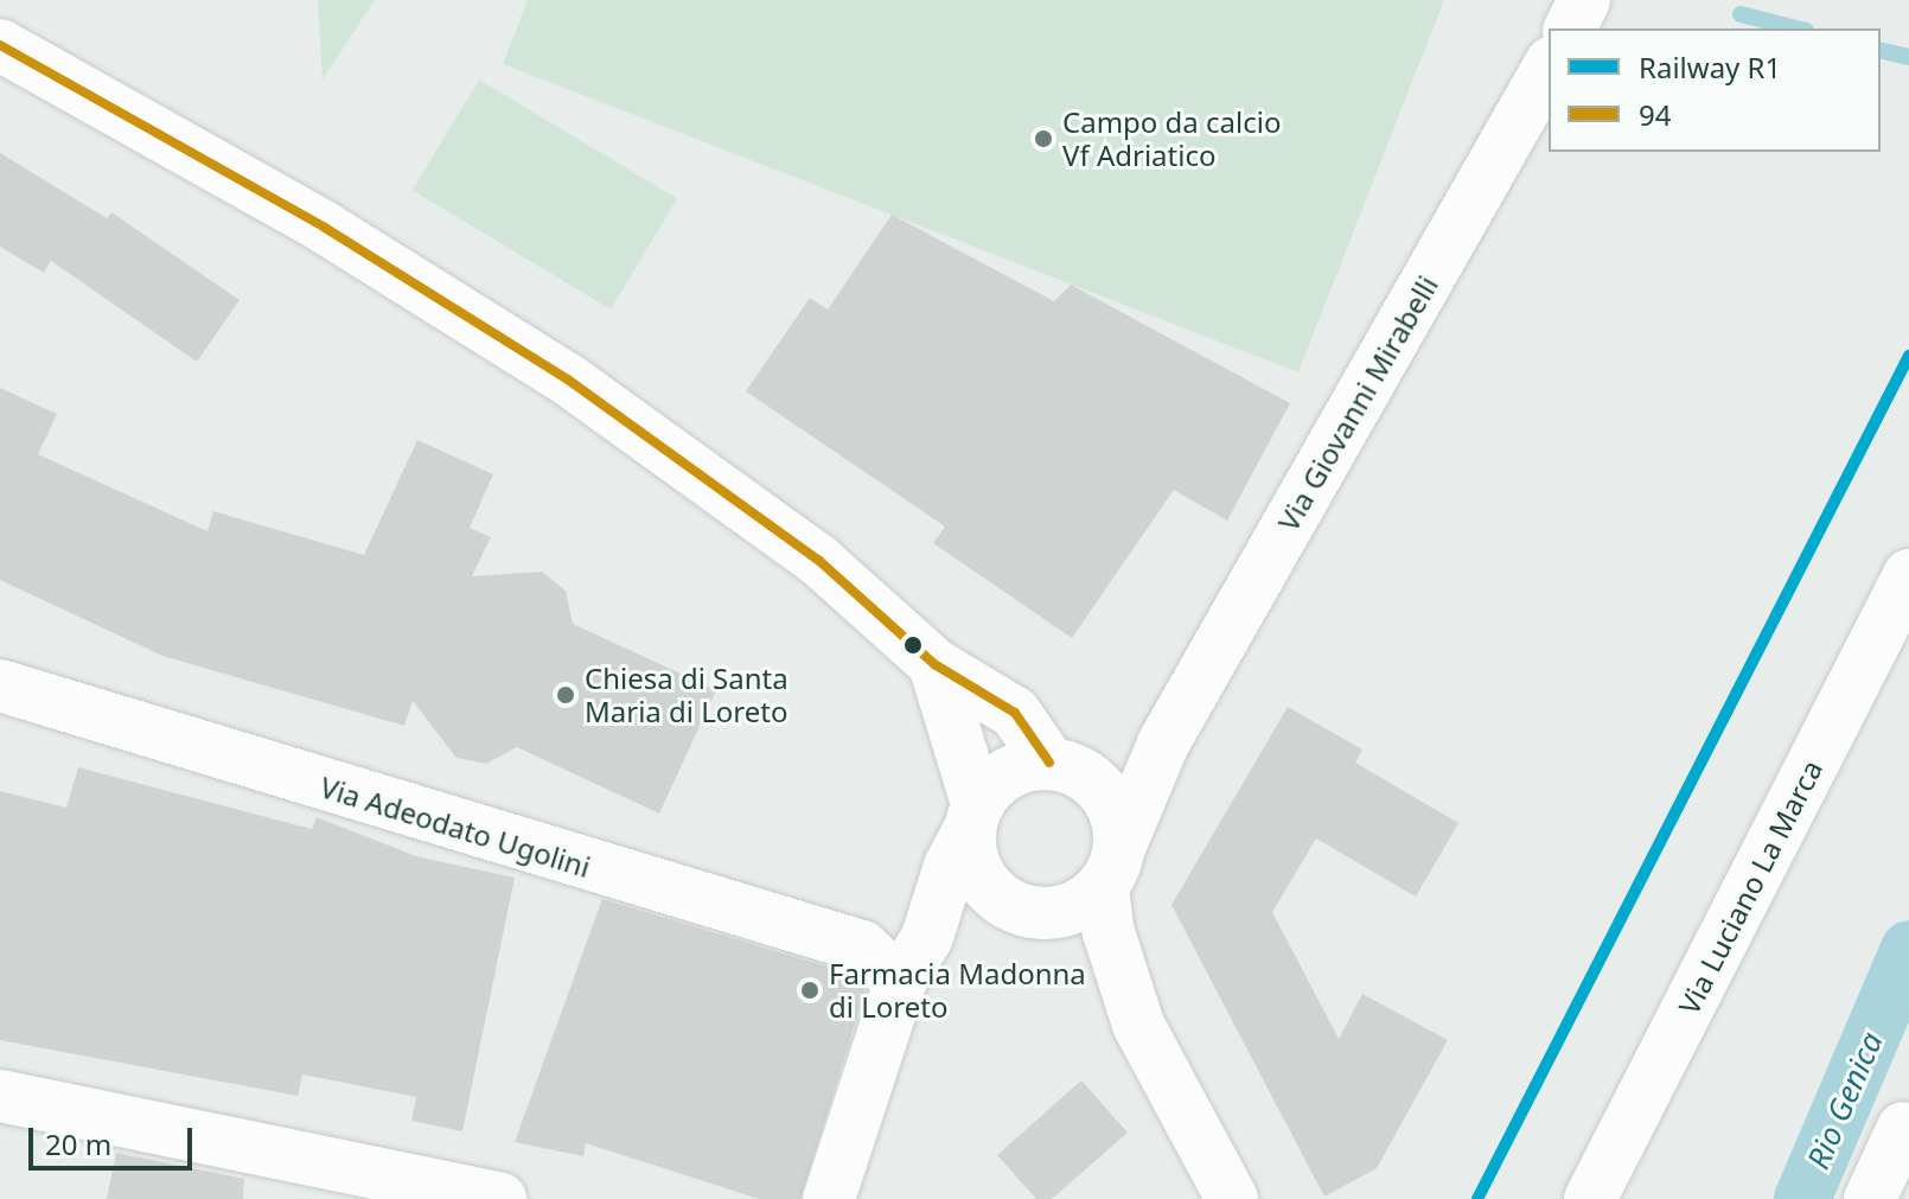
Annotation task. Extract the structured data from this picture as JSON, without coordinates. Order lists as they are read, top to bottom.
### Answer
{
  "streets": {
    "street": ["Via Giovanni Mirabelli", "Via Adeodato Ugolini", "Via Luciano La Marca"]
  },
  "water": ["Rio Genica"],
  "places": ["Campo da calcio Vf Adriatico", "Chiesa di Santa Maria di Loreto", "Farmacia Madonna di Loreto"],
  "lines": ["transit line 94", "rail line R1"],
  "legend": ["Railway R1", "94"],
  "scale_bar": "20 m"
}
